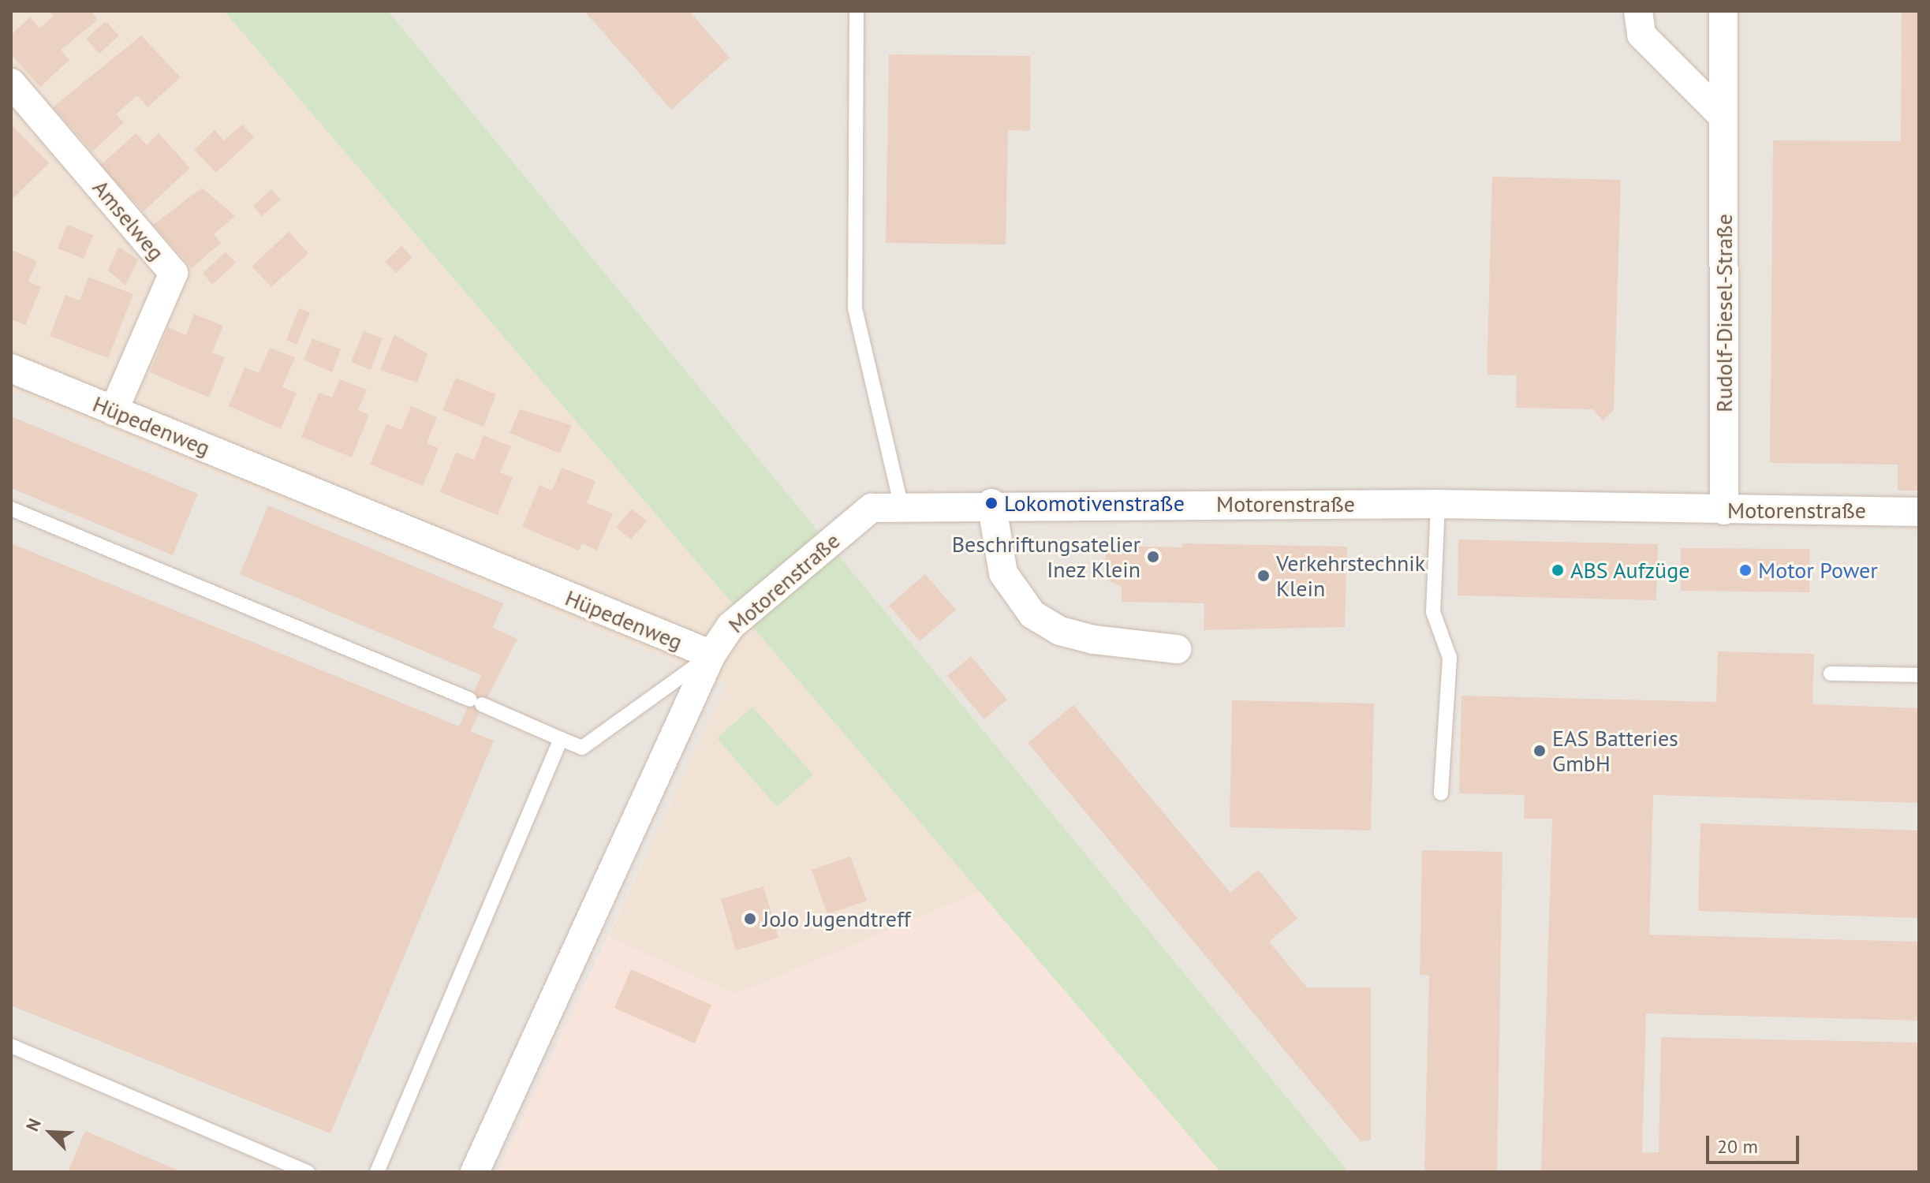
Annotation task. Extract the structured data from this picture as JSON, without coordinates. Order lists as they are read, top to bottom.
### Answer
{
  "streets": {
    "street": [
      "Amselweg",
      "Rudolf-Diesel-Straße",
      "Hüpedenweg",
      "Motorenstraße"
    ]
  },
  "crossings": [
    ["Amselweg", "Hüpedenweg"],
    ["Rudolf-Diesel-Straße", "Motorenstraße"],
    ["Hüpedenweg", "Motorenstraße"]
  ],
  "places": [
    "Lokomotivenstraße",
    "Beschriftungsatelier Inez Klein",
    "ABS Aufzüge",
    "Motor Power",
    "Verkehrstechnik Klein",
    "EAS Batteries GmbH",
    "JoJo Jugendtreff"
  ],
  "scale_bar": "20 m",
  "north": "top left"
}
